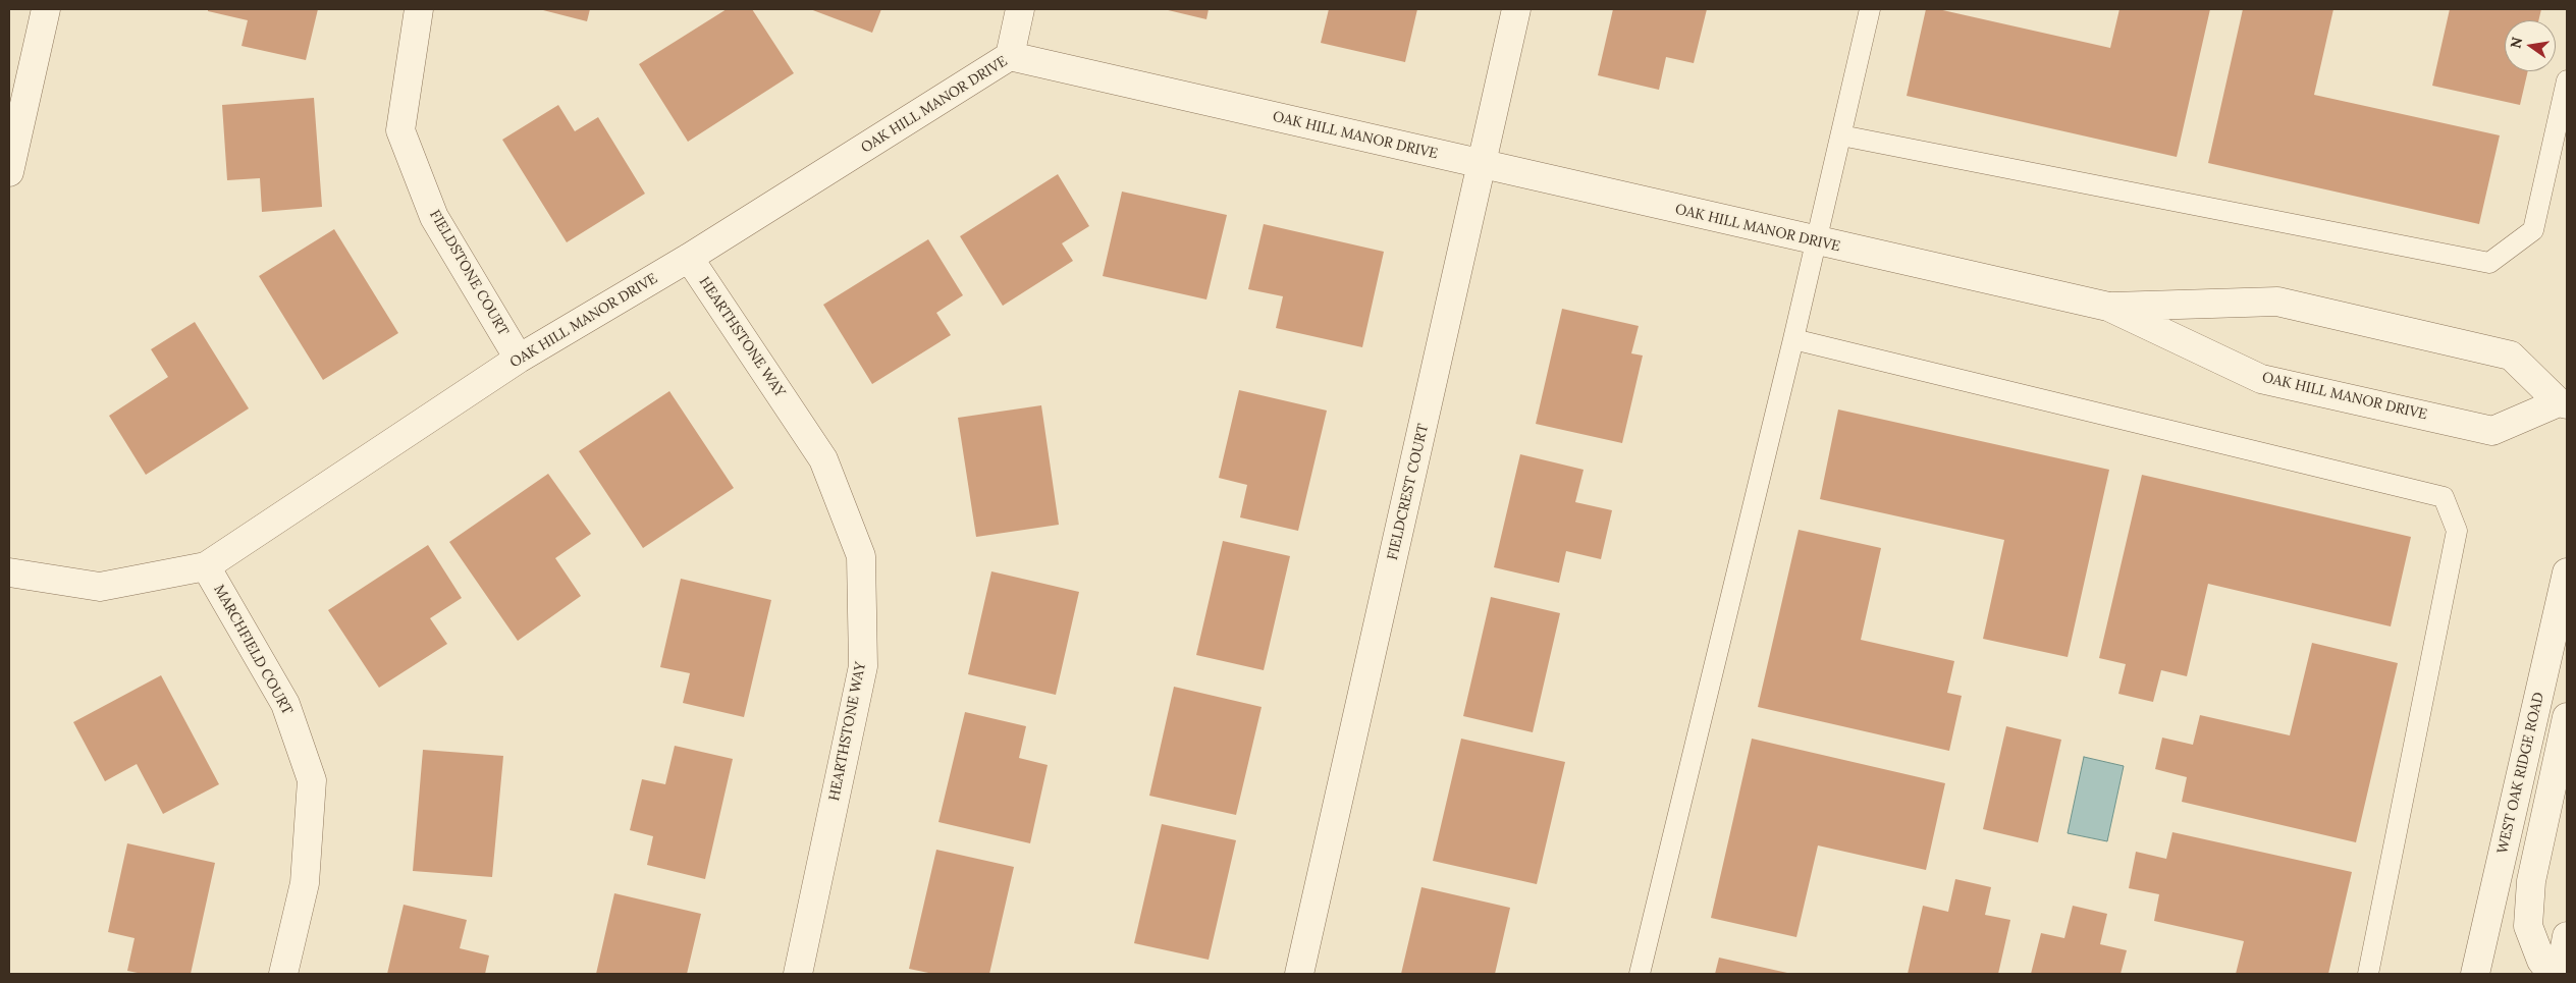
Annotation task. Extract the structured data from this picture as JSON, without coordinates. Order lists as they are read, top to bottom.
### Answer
{
  "streets": {
    "street": [
      "OAK HILL MANOR DRIVE",
      "FIELDSTONE COURT",
      "HEARTHSTONE WAY",
      "FIELDCREST COURT",
      "MARCHFIELD COURT",
      "WEST OAK RIDGE ROAD"
    ]
  },
  "crossings": [
    ["OAK HILL MANOR DRIVE", "FIELDSTONE COURT"],
    ["OAK HILL MANOR DRIVE", "HEARTHSTONE WAY"],
    ["OAK HILL MANOR DRIVE", "FIELDCREST COURT"],
    ["OAK HILL MANOR DRIVE", "MARCHFIELD COURT"]
  ],
  "north": "left"
}
